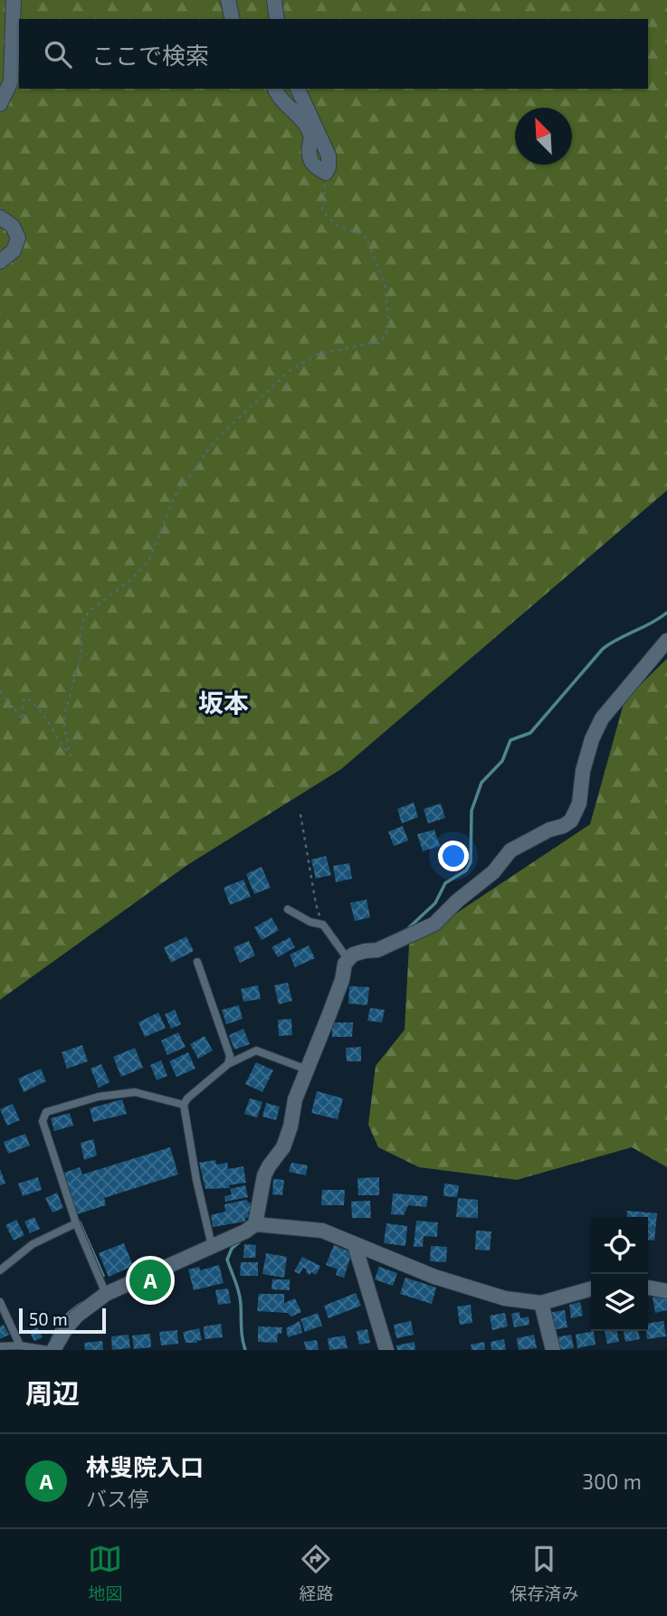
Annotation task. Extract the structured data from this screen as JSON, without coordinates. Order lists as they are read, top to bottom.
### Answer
{
  "districts": ["坂本"],
  "scale_bar": "50 m",
  "north": "top left",
  "page": {
    "search": "ここで検索",
    "pins": "A",
    "scale": "50 m",
    "heading": "周辺",
    "list": [
      {
        "mark": "A",
        "name": "林叟院入口",
        "note": "バス停",
        "value": "300 m"
      }
    ],
    "nav": ["地図", "経路", "保存済み"]
  }
}
